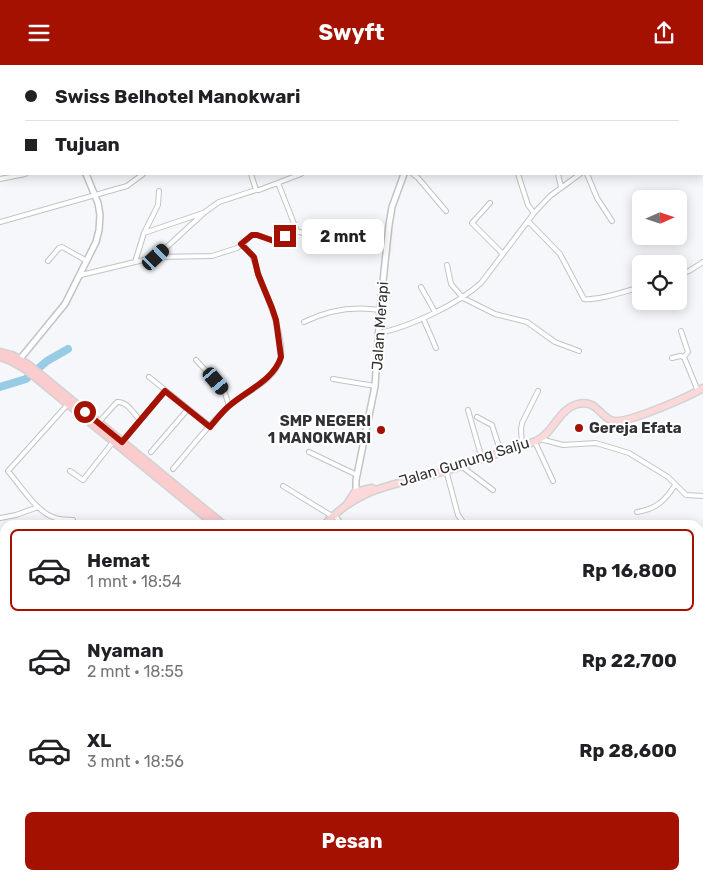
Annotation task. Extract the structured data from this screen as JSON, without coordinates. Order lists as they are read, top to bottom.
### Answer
{
  "streets": {
    "main road": ["Jalan Gunung Salju"],
    "street": ["Jalan Merapi"]
  },
  "crossings": [
    ["Jalan Merapi", "Jalan Gunung Salju"]
  ],
  "places": ["Gereja Efata", "SMP NEGERI 1 MANOKWARI"],
  "north": "right",
  "page": {
    "header": "Swyft",
    "banner": ["Swiss Belhotel Manokwari", "Tujuan"],
    "bubble": "2 mnt",
    "list": [
      {
        "name": "Hemat",
        "note": "1 mnt · 18:54",
        "value": "Rp 16,800"
      },
      {
        "name": "Nyaman",
        "note": "2 mnt · 18:55",
        "value": "Rp 22,700"
      },
      {
        "name": "XL",
        "note": "3 mnt · 18:56",
        "value": "Rp 28,600"
      }
    ],
    "buttons": "Pesan"
  }
}
